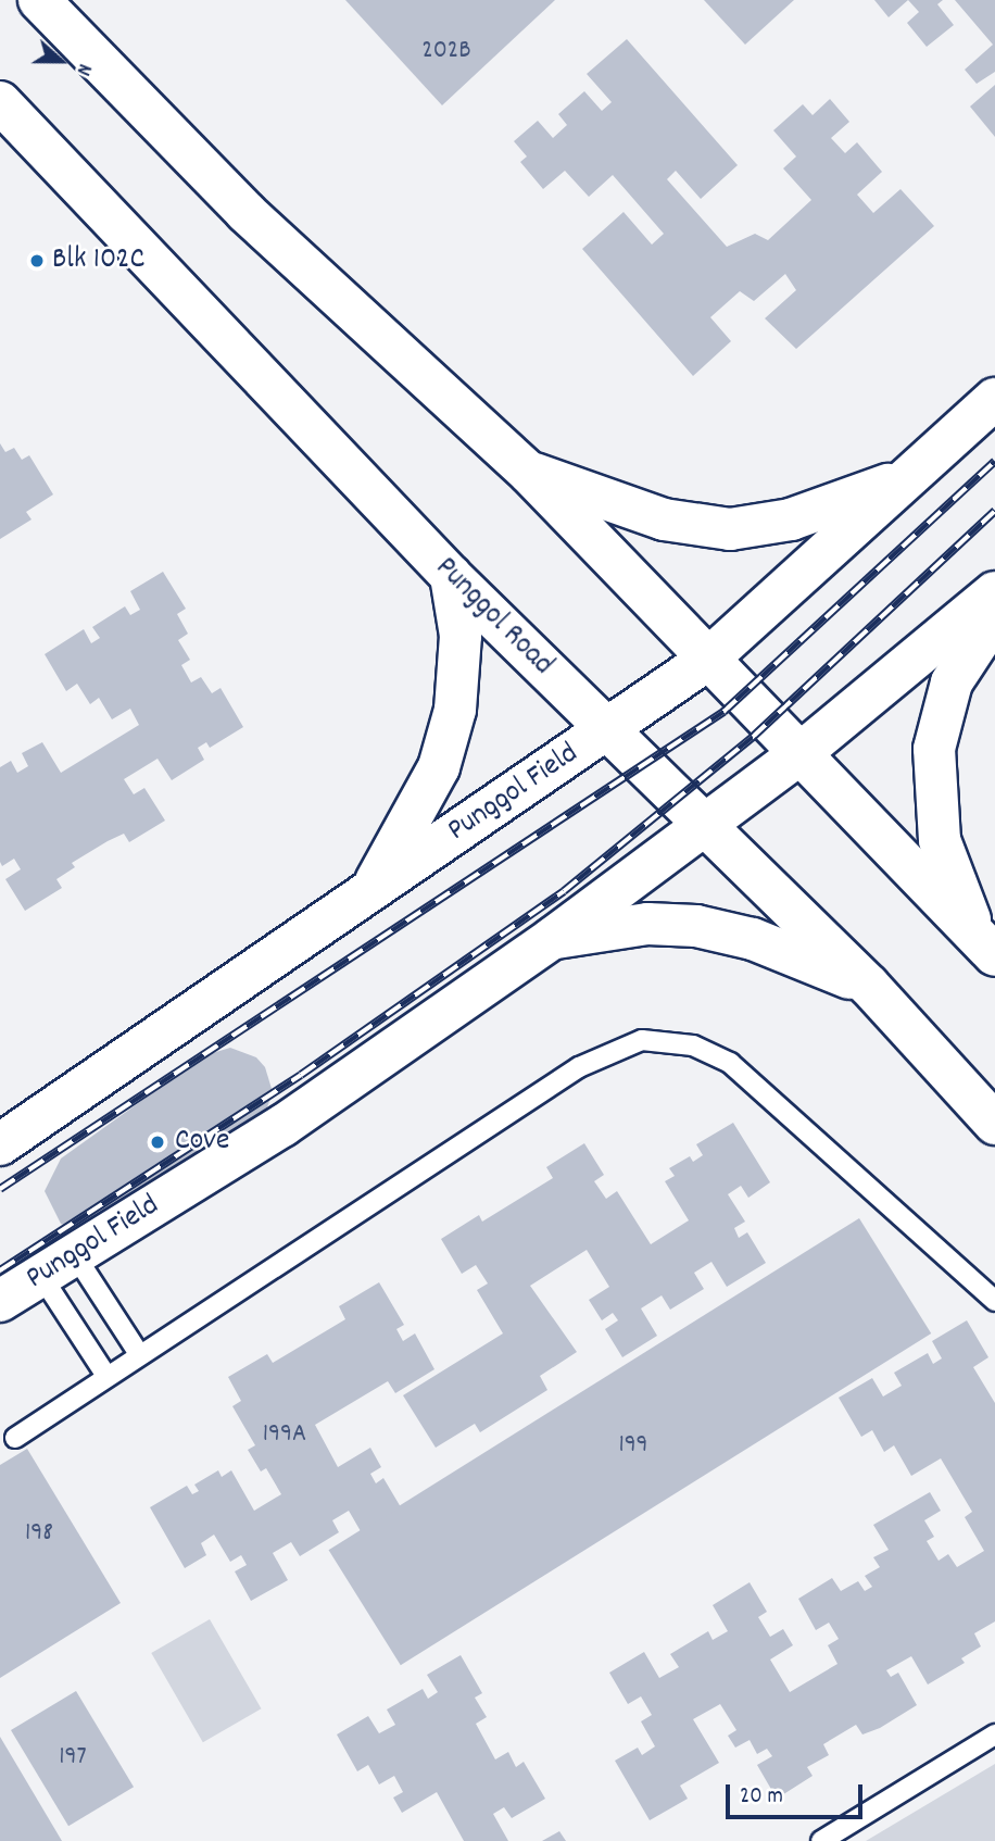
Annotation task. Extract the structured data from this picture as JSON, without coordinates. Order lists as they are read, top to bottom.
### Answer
{
  "streets": {
    "main road": ["Punggol Road", "Punggol Field"]
  },
  "crossings": [
    ["Punggol Road", "Punggol Field"]
  ],
  "places": ["Blk 102C", "Cove"],
  "house_numbers": [
    "202B",
    "199A",
    "199",
    "198",
    "197"
  ],
  "scale_bar": "20 m",
  "north": "right"
}
